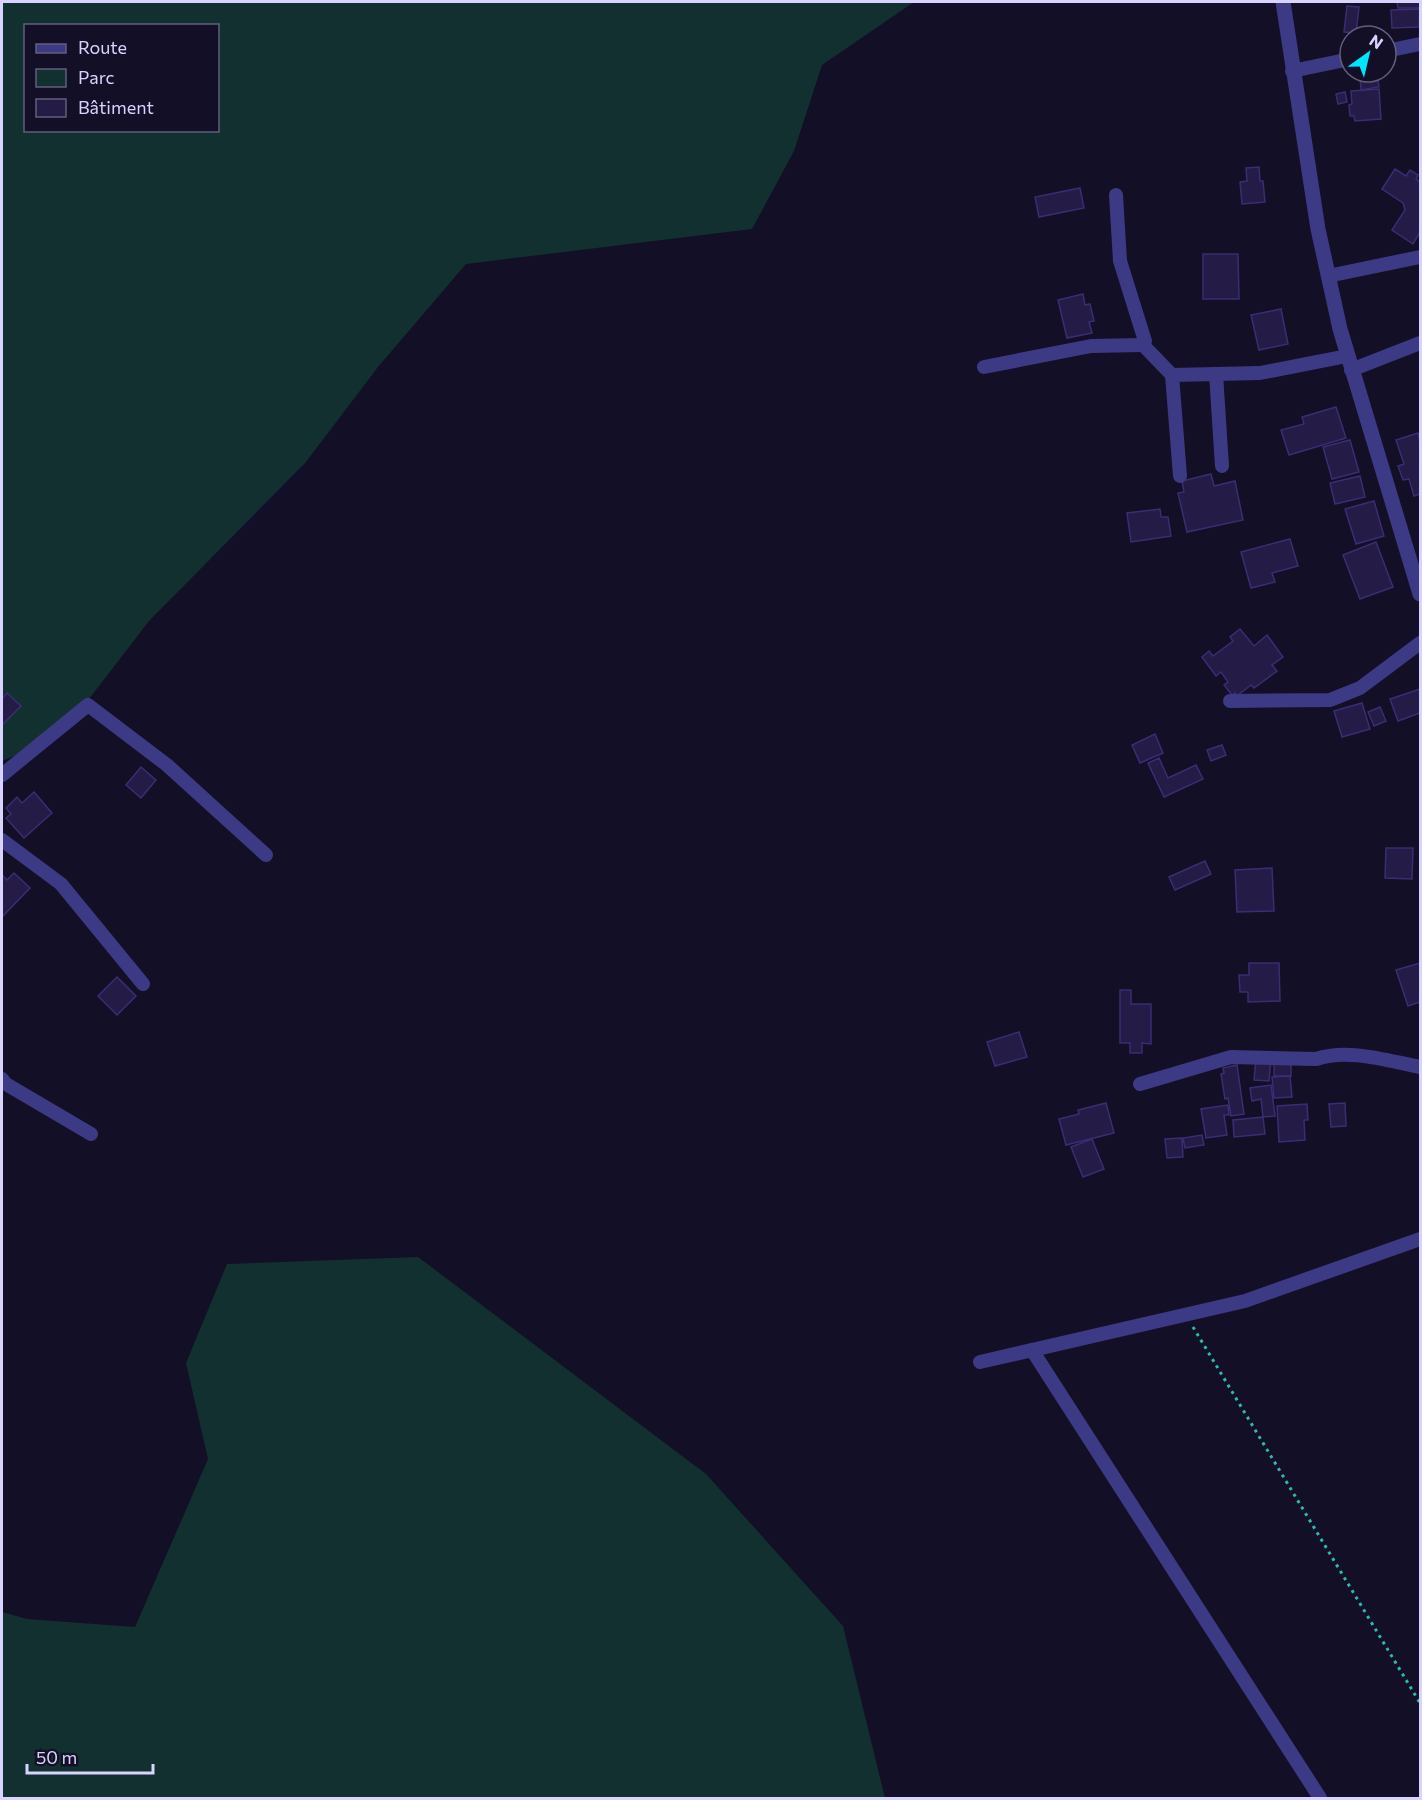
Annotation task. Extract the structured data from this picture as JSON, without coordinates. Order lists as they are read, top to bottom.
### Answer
{
  "legend": ["Route", "Parc", "Bâtiment"],
  "scale_bar": "50 m",
  "north": "top right"
}
